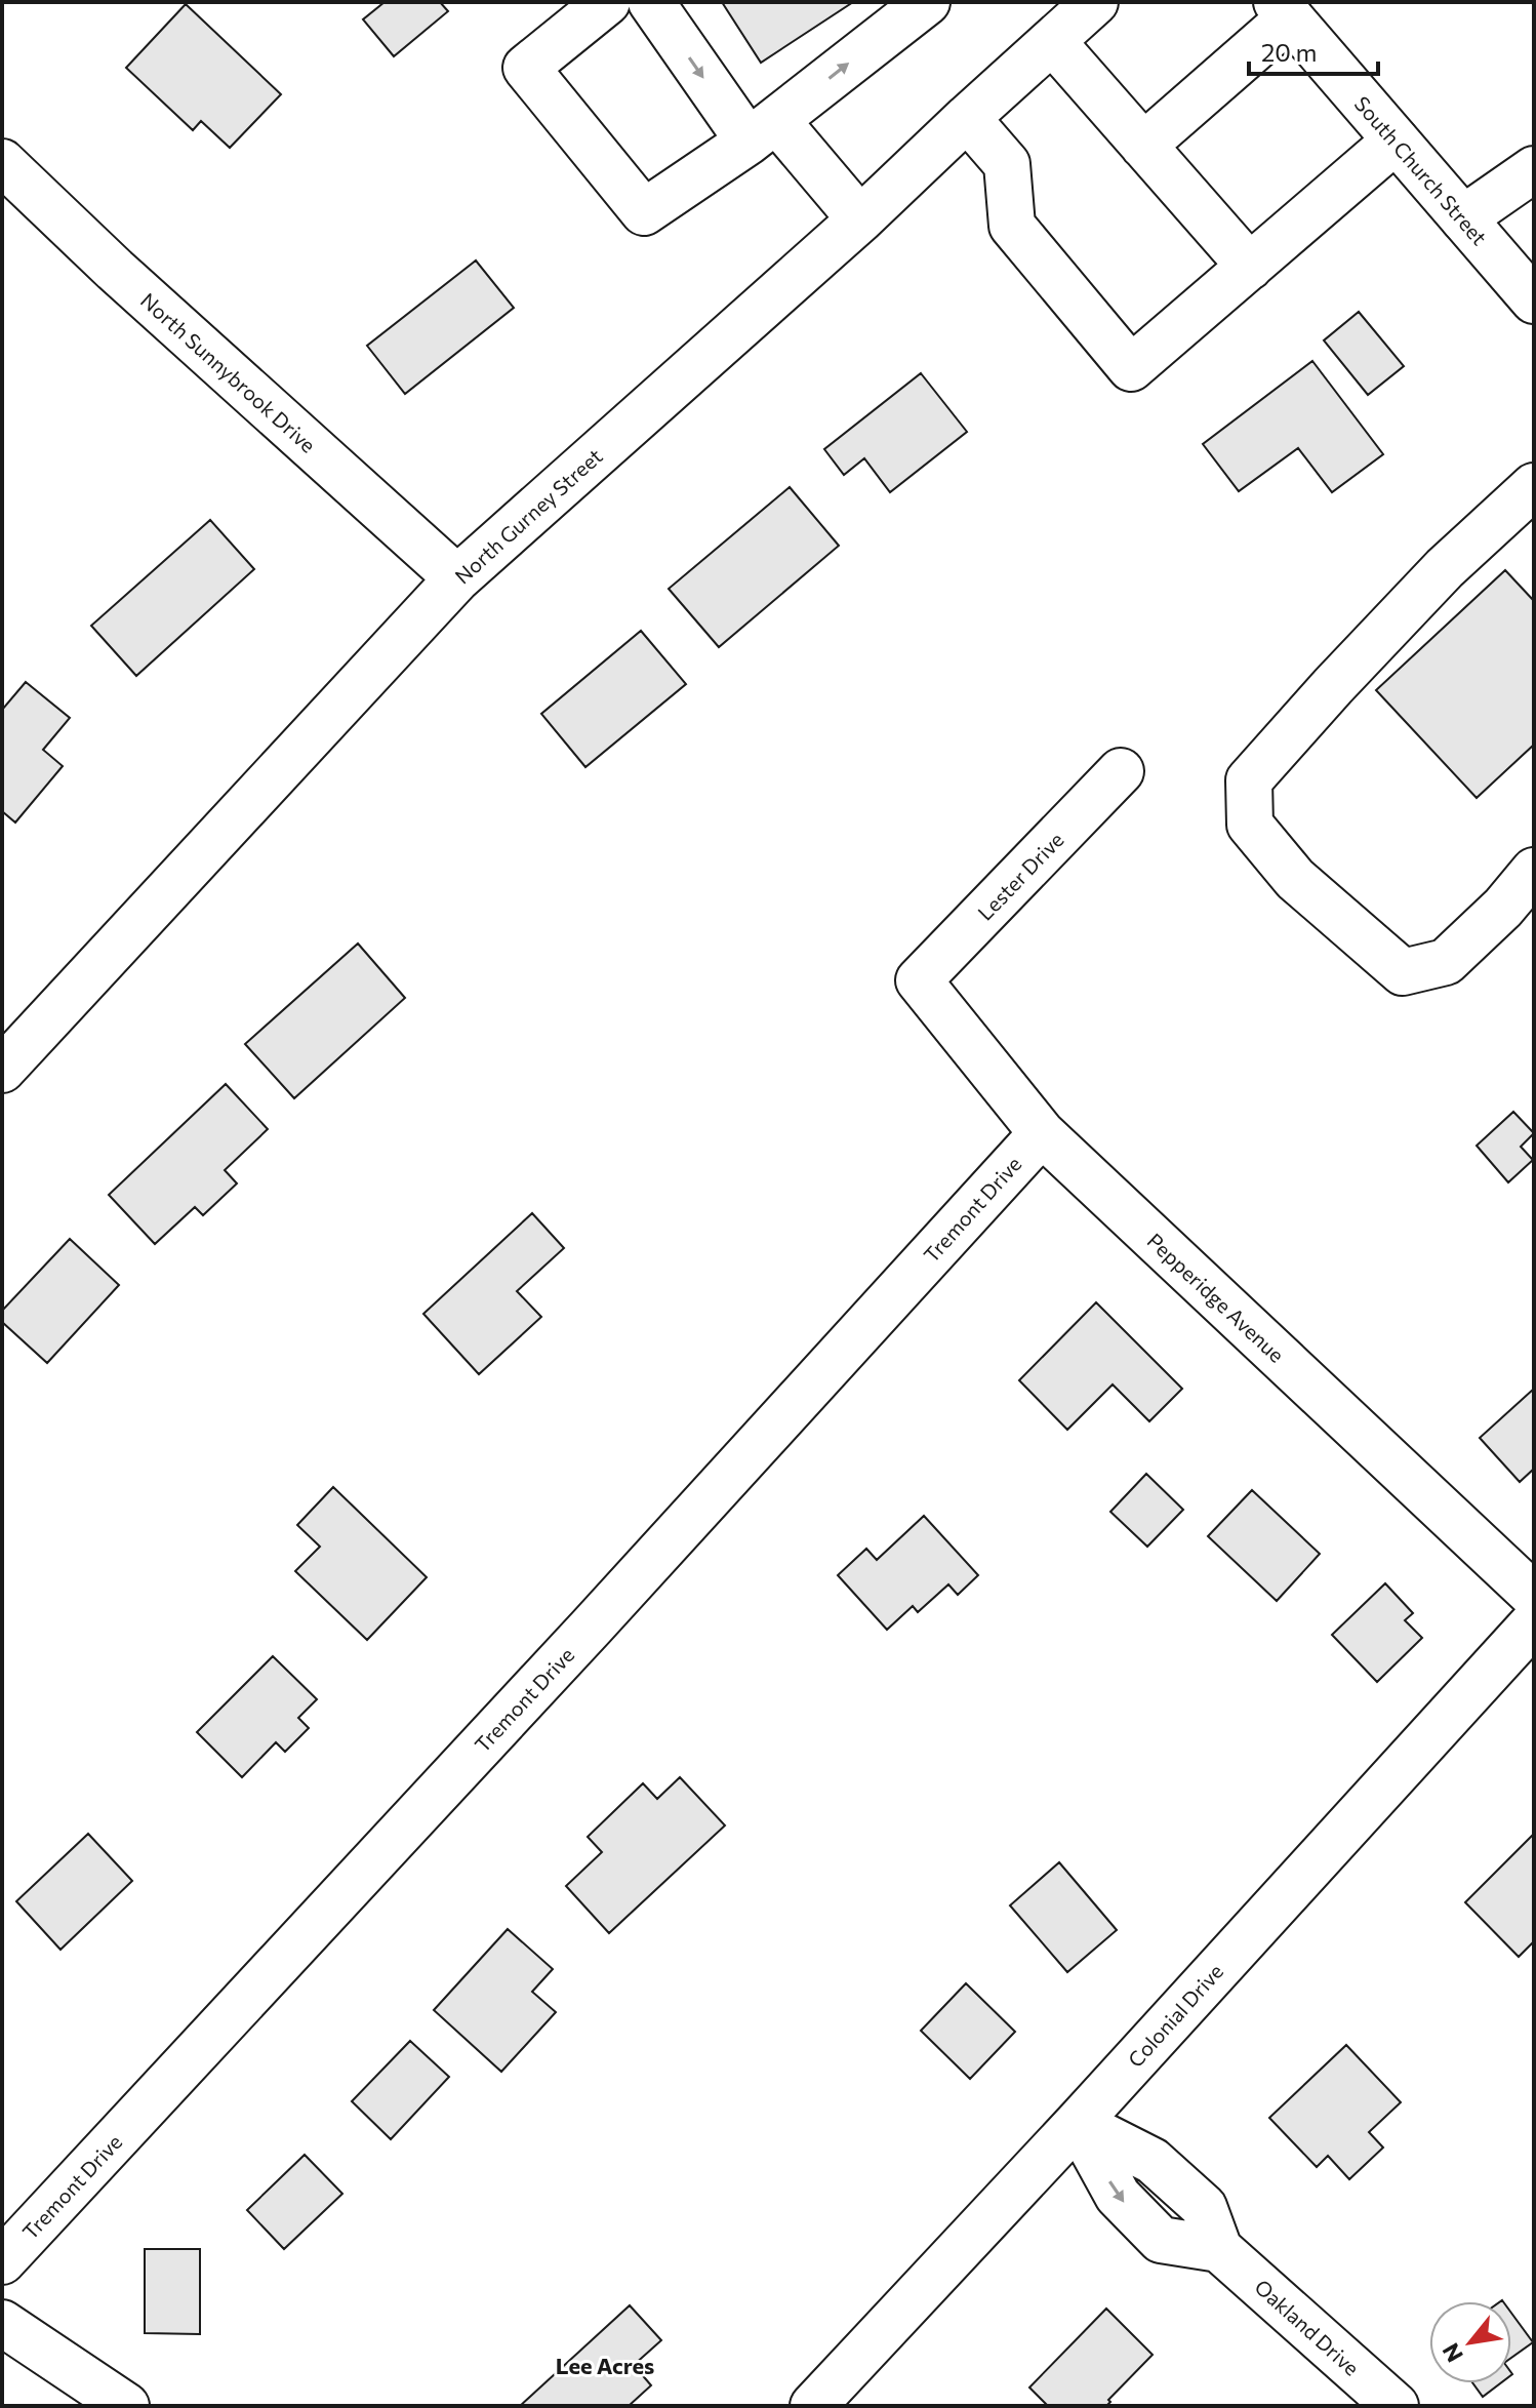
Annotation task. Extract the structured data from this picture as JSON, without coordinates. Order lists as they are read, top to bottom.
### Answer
{
  "streets": {
    "street": [
      "South Church Street",
      "North Sunnybrook Drive",
      "North Gurney Street",
      "Lester Drive",
      "Tremont Drive",
      "Pepperidge Avenue",
      "Colonial Drive",
      "Oakland Drive"
    ]
  },
  "crossings": [
    ["North Sunnybrook Drive", "North Gurney Street"],
    ["Lester Drive", "Pepperidge Avenue"],
    ["Tremont Drive", "Pepperidge Avenue"],
    ["Colonial Drive", "Oakland Drive"]
  ],
  "districts": ["Lee Acres"],
  "scale_bar": "20 m",
  "north": "bottom left"
}
